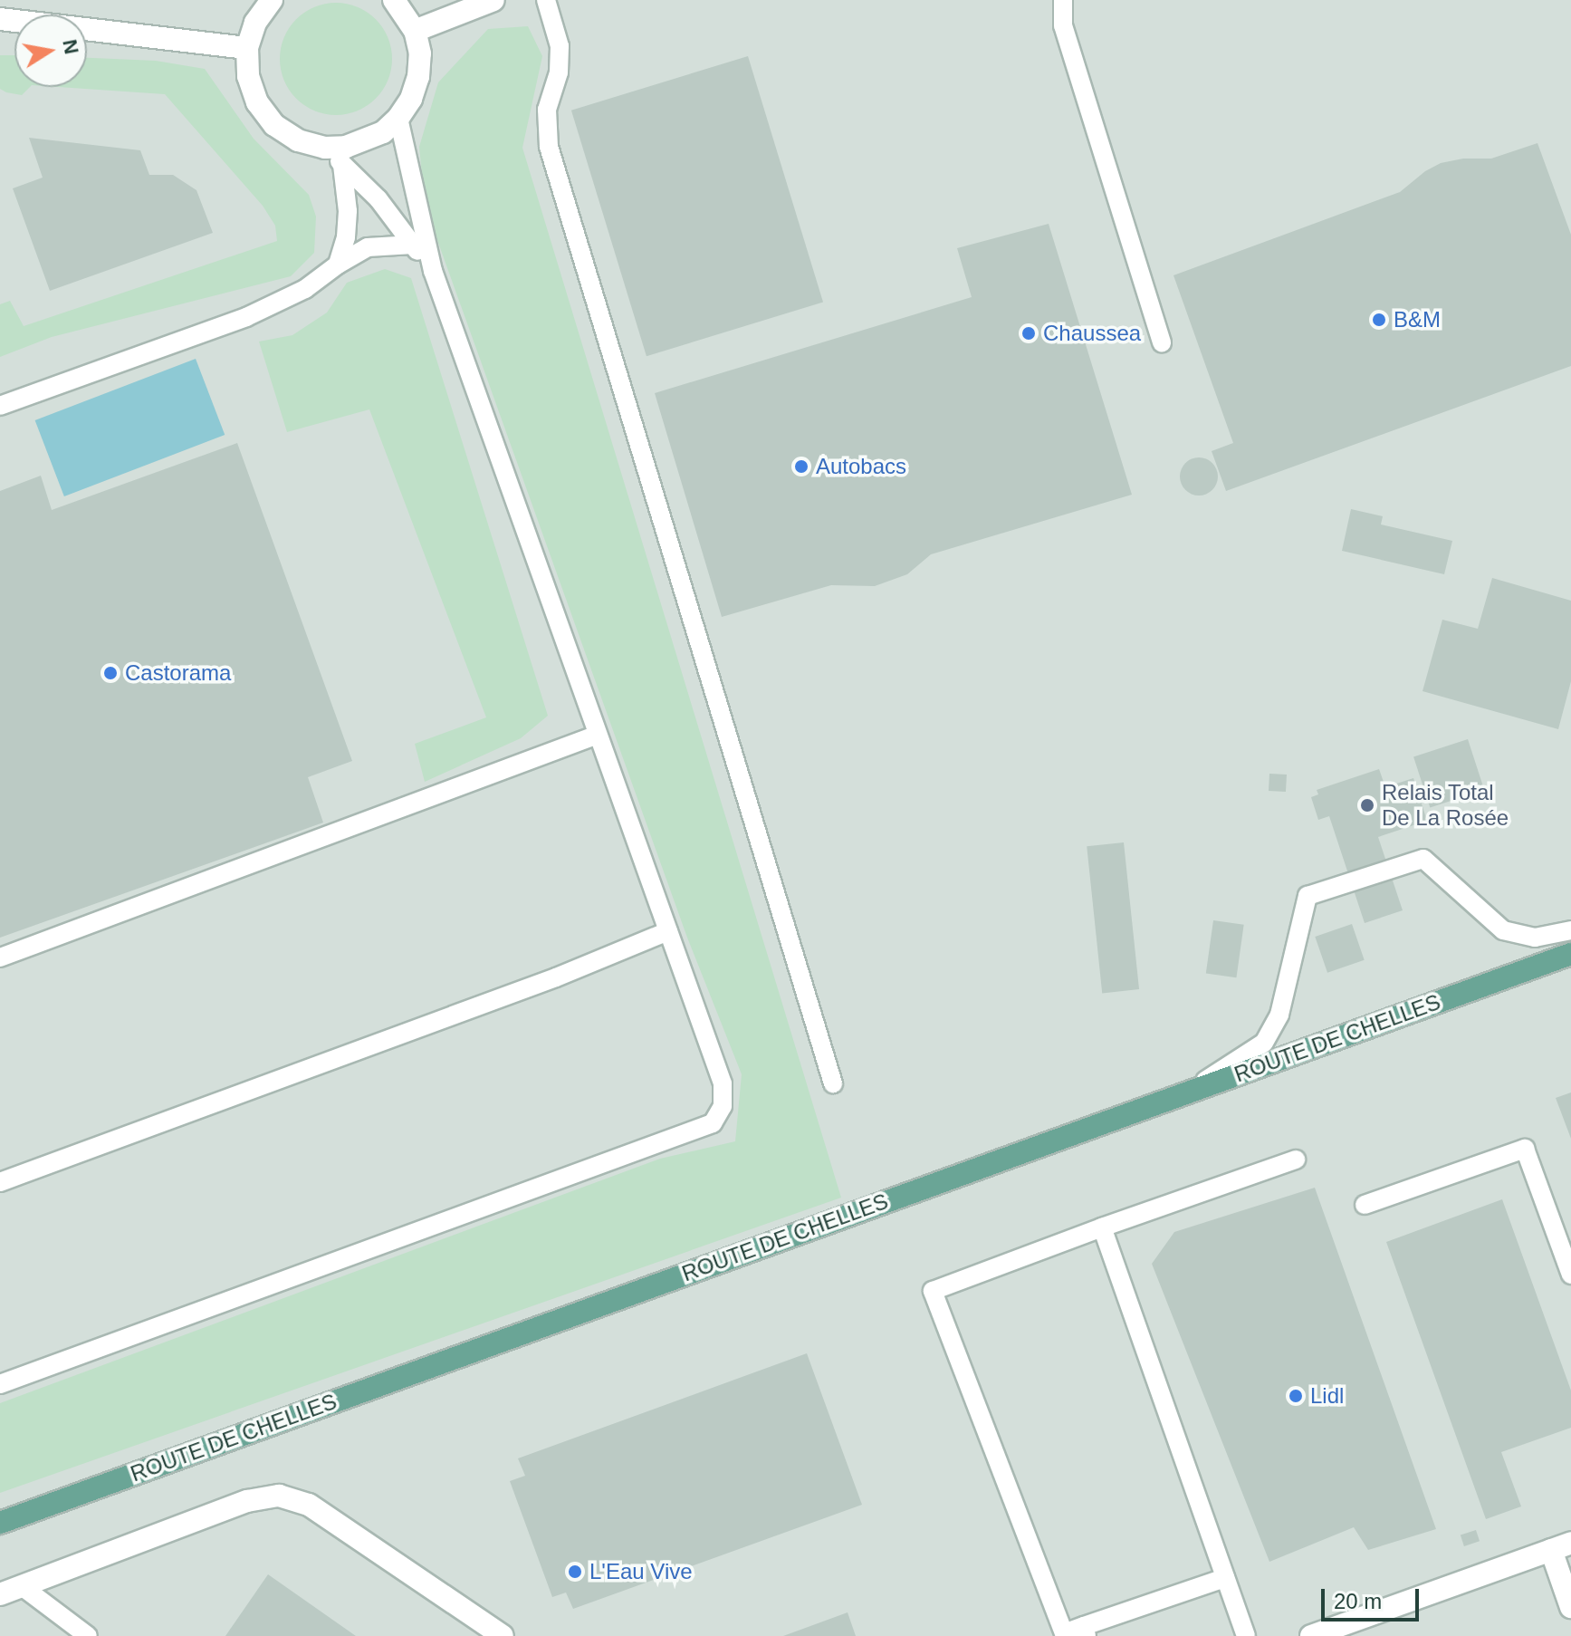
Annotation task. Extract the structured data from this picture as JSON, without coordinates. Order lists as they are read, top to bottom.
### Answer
{
  "streets": {
    "main road": ["ROUTE DE CHELLES"]
  },
  "places": [
    "B&M",
    "Chaussea",
    "Autobacs",
    "Castorama",
    "Relais Total De La Rosée",
    "Lidl",
    "L'Eau Vive"
  ],
  "scale_bar": "20 m",
  "north": "right"
}
